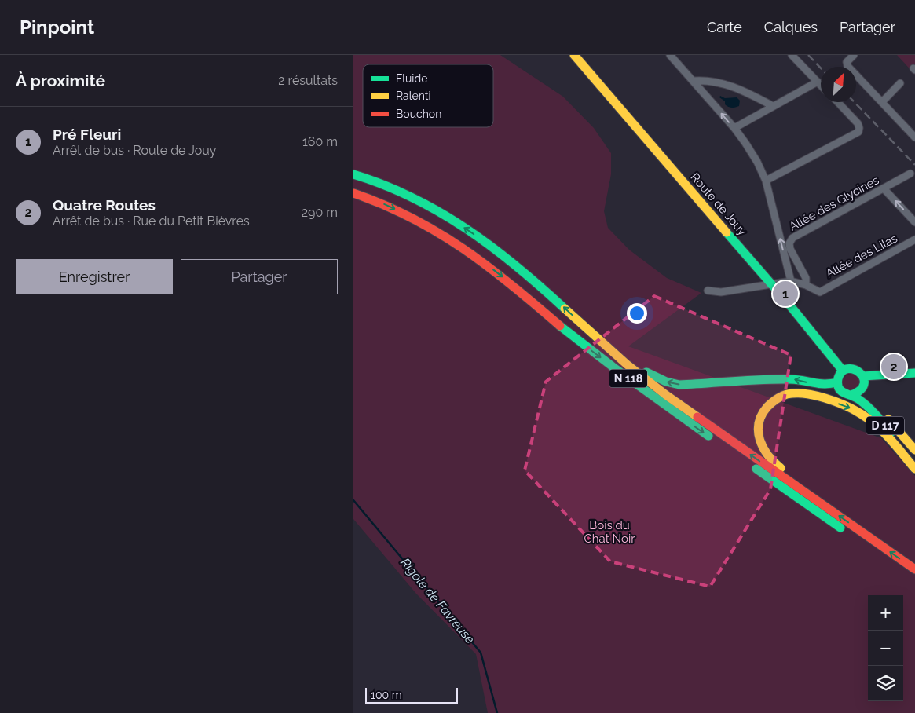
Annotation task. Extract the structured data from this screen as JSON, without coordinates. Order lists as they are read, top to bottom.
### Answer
{
  "streets": {
    "main road": ["Route de Jouy", "N 118", "D 117"],
    "street": ["Allée des Glycines", "Allée des Lilas"]
  },
  "crossings": [
    ["Allée des Glycines", "Allée des Lilas"],
    ["Route de Jouy", "D 117"]
  ],
  "water": ["Rigole de Favreuse"],
  "parks": ["Bois du Chat Noir"],
  "legend": ["Fluide", "Ralenti", "Bouchon"],
  "scale_bar": "100 m",
  "north": "top right",
  "page": {
    "header": "Pinpoint",
    "nav": ["Carte", "Calques", "Partager"],
    "heading": ["À proximité", "2 résultats"],
    "list": [
      {
        "mark": "1",
        "name": "Pré Fleuri",
        "note": "Arrêt de bus · Route de Jouy",
        "value": "160 m"
      },
      {
        "mark": "2",
        "name": "Quatre Routes",
        "note": "Arrêt de bus · Rue du Petit Bièvres",
        "value": "290 m"
      }
    ],
    "buttons": ["Enregistrer", "Partager"],
    "pins": ["1", "2"],
    "map_buttons": ["+", "−"],
    "scale": "100 m"
  }
}
